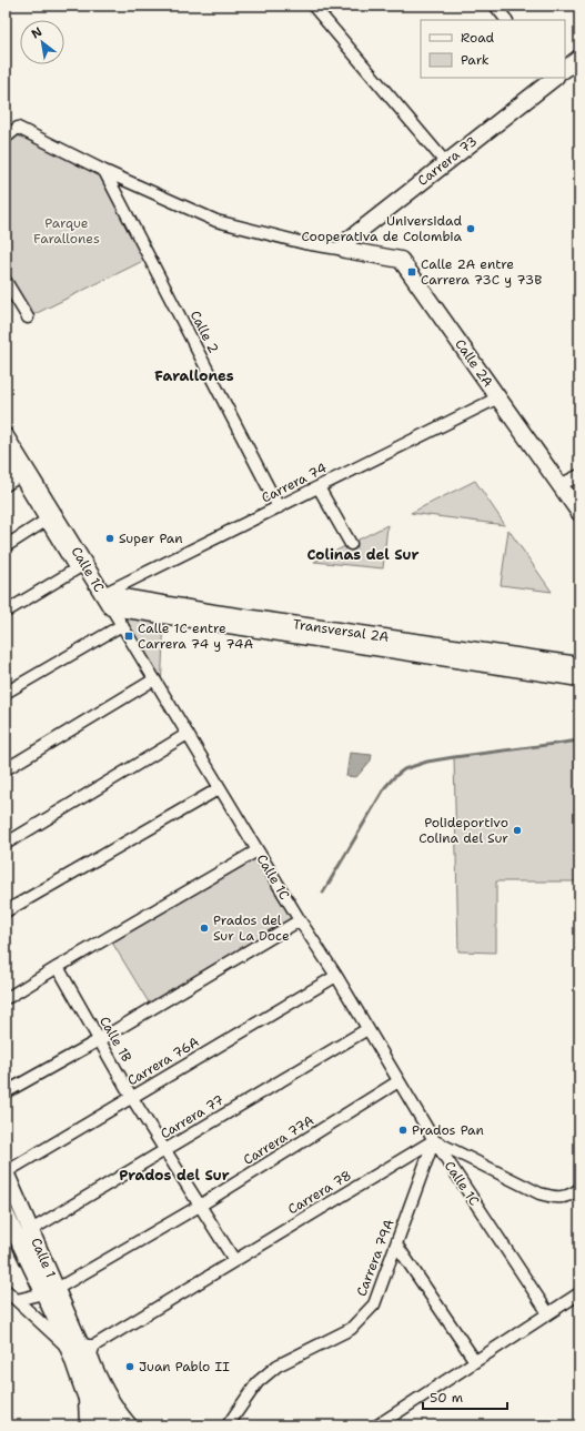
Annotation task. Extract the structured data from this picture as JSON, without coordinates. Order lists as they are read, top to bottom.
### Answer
{
  "streets": {
    "street": [
      "Carrera 73",
      "Calle 2",
      "Calle 2A",
      "Carrera 74",
      "Calle 1C",
      "Transversal 2A",
      "Calle 1B",
      "Carrera 76A",
      "Carrera 77",
      "Carrera 77A",
      "Carrera 78",
      "Calle 1",
      "Carrera 79A"
    ]
  },
  "crossings": [
    ["Carrera 73", "Calle 2A"],
    ["Calle 2", "Carrera 74"],
    ["Calle 2A", "Carrera 74"],
    ["Carrera 74", "Calle 1C"],
    ["Carrera 74", "Transversal 2A"],
    ["Calle 1C", "Transversal 2A"],
    ["Calle 1C", "Carrera 76A"],
    ["Calle 1C", "Carrera 77"],
    ["Calle 1C", "Carrera 77A"],
    ["Calle 1C", "Carrera 78"],
    ["Calle 1C", "Carrera 79A"],
    ["Calle 1B", "Carrera 76A"],
    ["Calle 1B", "Carrera 77"],
    ["Calle 1B", "Carrera 77A"],
    ["Calle 1B", "Carrera 78"],
    ["Carrera 76A", "Calle 1"],
    ["Carrera 77", "Calle 1"],
    ["Carrera 77A", "Calle 1"],
    ["Carrera 78", "Calle 1"],
    ["Carrera 78", "Carrera 79A"]
  ],
  "districts": ["Farallones", "Colinas del Sur", "Prados del Sur"],
  "parks": ["Parque Farallones"],
  "places": {
    "other": [
      "Universidad Cooperativa de Colombia",
      "Super Pan",
      "Polideportivo Colina del Sur",
      "Prados del Sur La Doce",
      "Prados Pan",
      "Juan Pablo II"
    ],
    "transit": ["Calle 2A entre Carrera 73C y 73B", "Calle 1C entre Carrera 74 y 74A"]
  },
  "legend": ["Road", "Park"],
  "scale_bar": "50 m",
  "north": "top left"
}
